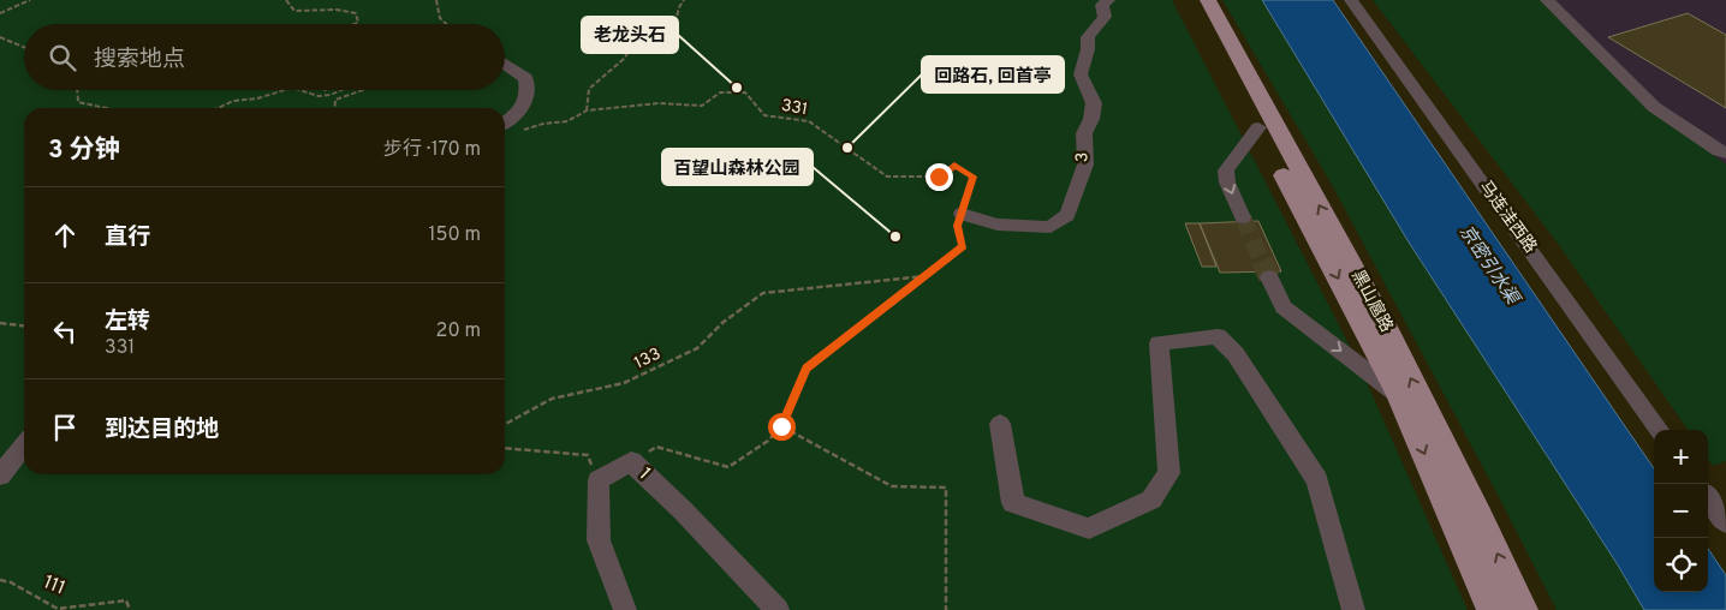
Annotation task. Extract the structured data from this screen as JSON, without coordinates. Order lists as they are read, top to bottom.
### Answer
{
  "streets": {
    "main road": ["黑山扈路"],
    "street": ["马连洼西路", "1"],
    "lane": ["3"],
    "path": ["331", "133", "111"]
  },
  "crossings": [
    ["331", "3"],
    ["133", "1"]
  ],
  "water": ["京密引水渠"],
  "places": ["老龙头石", "回路石, 回首亭", "百望山森林公园"],
  "page": {
    "search": "搜索地点",
    "heading": ["3 分钟", "步行 · 170 m"],
    "list": [
      ["直行", "150 m"],
      ["左转", "331", "20 m"],
      "到达目的地"
    ],
    "map_buttons": ["+", "−"]
  }
}
